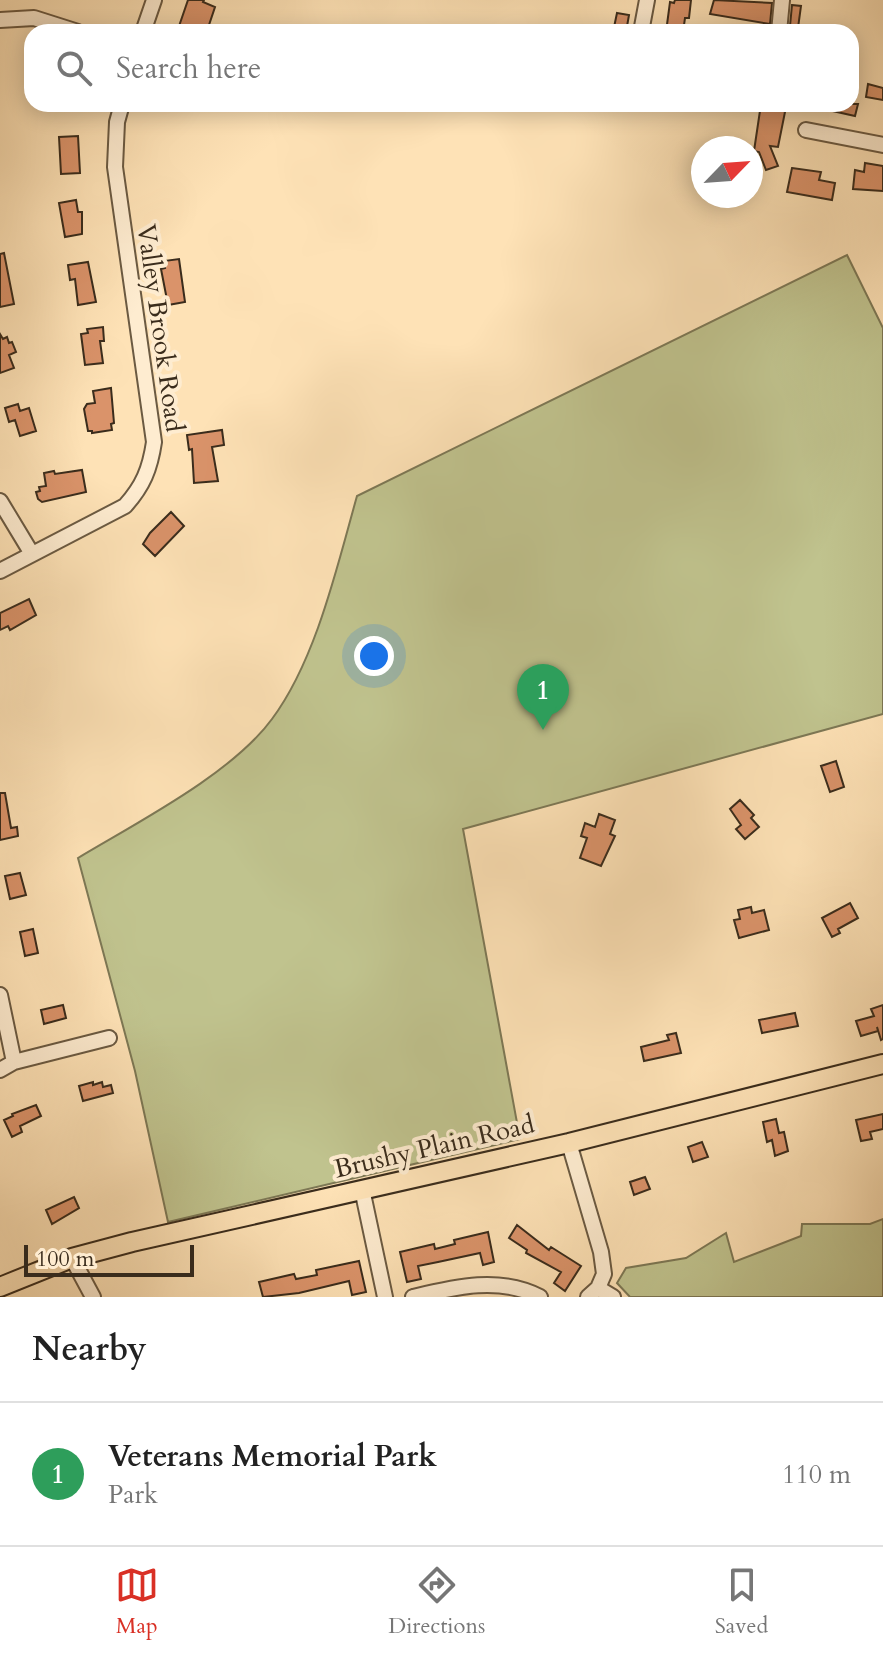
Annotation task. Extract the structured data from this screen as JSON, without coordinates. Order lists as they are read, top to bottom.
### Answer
{
  "streets": {
    "main road": ["Brushy Plain Road"],
    "street": ["Valley Brook Road"]
  },
  "scale_bar": "100 m",
  "north": "top right",
  "page": {
    "search": "Search here",
    "pins": "1",
    "scale": "100 m",
    "heading": "Nearby",
    "list": [
      {
        "mark": "1",
        "name": "Veterans Memorial Park",
        "note": "Park",
        "value": "110 m"
      }
    ],
    "nav": ["Map", "Directions", "Saved"]
  }
}
